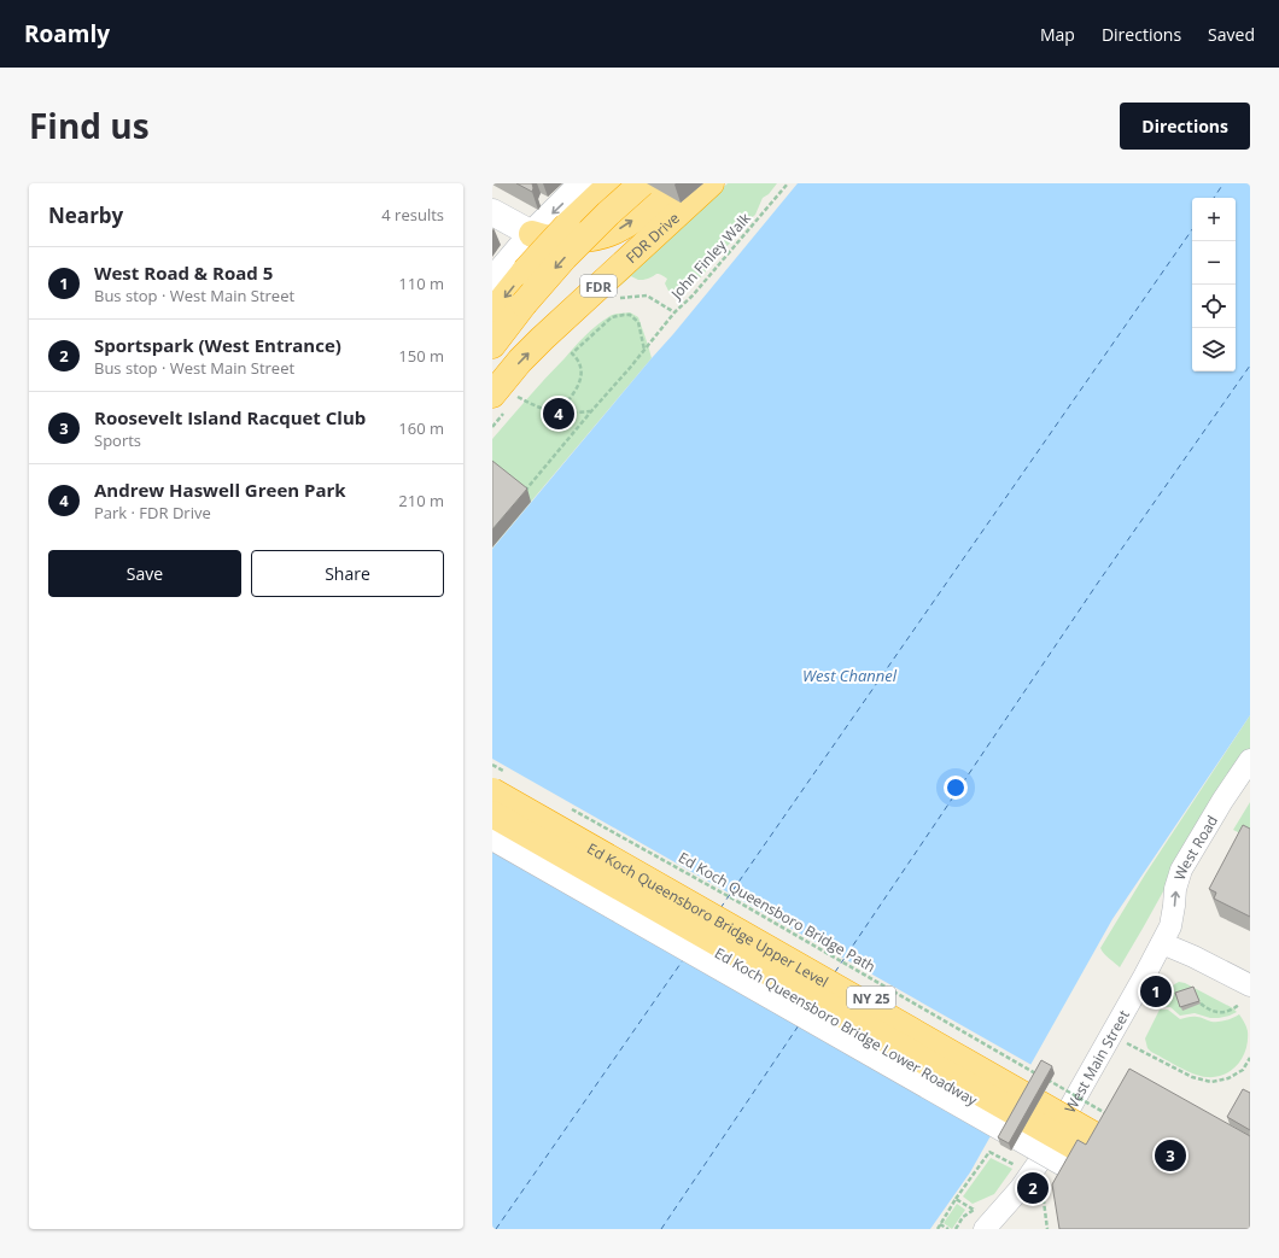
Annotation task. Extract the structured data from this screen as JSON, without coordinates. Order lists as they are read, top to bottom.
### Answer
{
  "streets": {
    "highway": [
      "FDR Drive",
      "FDR",
      "Ed Koch Queensboro Bridge Upper Level",
      "NY 25",
      "Ed Koch Queensboro Bridge Lower Roadway"
    ],
    "street": ["West Road", "West Main Street"],
    "path": ["John Finley Walk", "Ed Koch Queensboro Bridge Path"]
  },
  "crossings": [
    ["West Road", "West Main Street"],
    ["Ed Koch Queensboro Bridge Upper Level", "NY 25"],
    ["Ed Koch Queensboro Bridge Upper Level", "Ed Koch Queensboro Bridge Lower Roadway"],
    ["NY 25", "Ed Koch Queensboro Bridge Lower Roadway"]
  ],
  "one_way": ["West Road"],
  "water": ["West Channel"],
  "page": {
    "header": "Roamly",
    "nav": ["Map", "Directions", "Saved"],
    "title": "Find us",
    "buttons": [
      "Directions",
      ["Save", "Share"]
    ],
    "heading": ["Nearby", "4 results"],
    "map_buttons": ["+", "−"],
    "list": [
      {
        "mark": "1",
        "name": "West Road & Road 5",
        "note": "Bus stop · West Main Street",
        "value": "110 m"
      },
      {
        "mark": "2",
        "name": "Sportspark (West Entrance)",
        "note": "Bus stop · West Main Street",
        "value": "150 m"
      },
      {
        "mark": "3",
        "name": "Roosevelt Island Racquet Club",
        "note": "Sports",
        "value": "160 m"
      },
      {
        "mark": "4",
        "name": "Andrew Haswell Green Park",
        "note": "Park · FDR Drive",
        "value": "210 m"
      }
    ],
    "pins": [
      "4",
      "1",
      "3",
      "2"
    ]
  }
}
